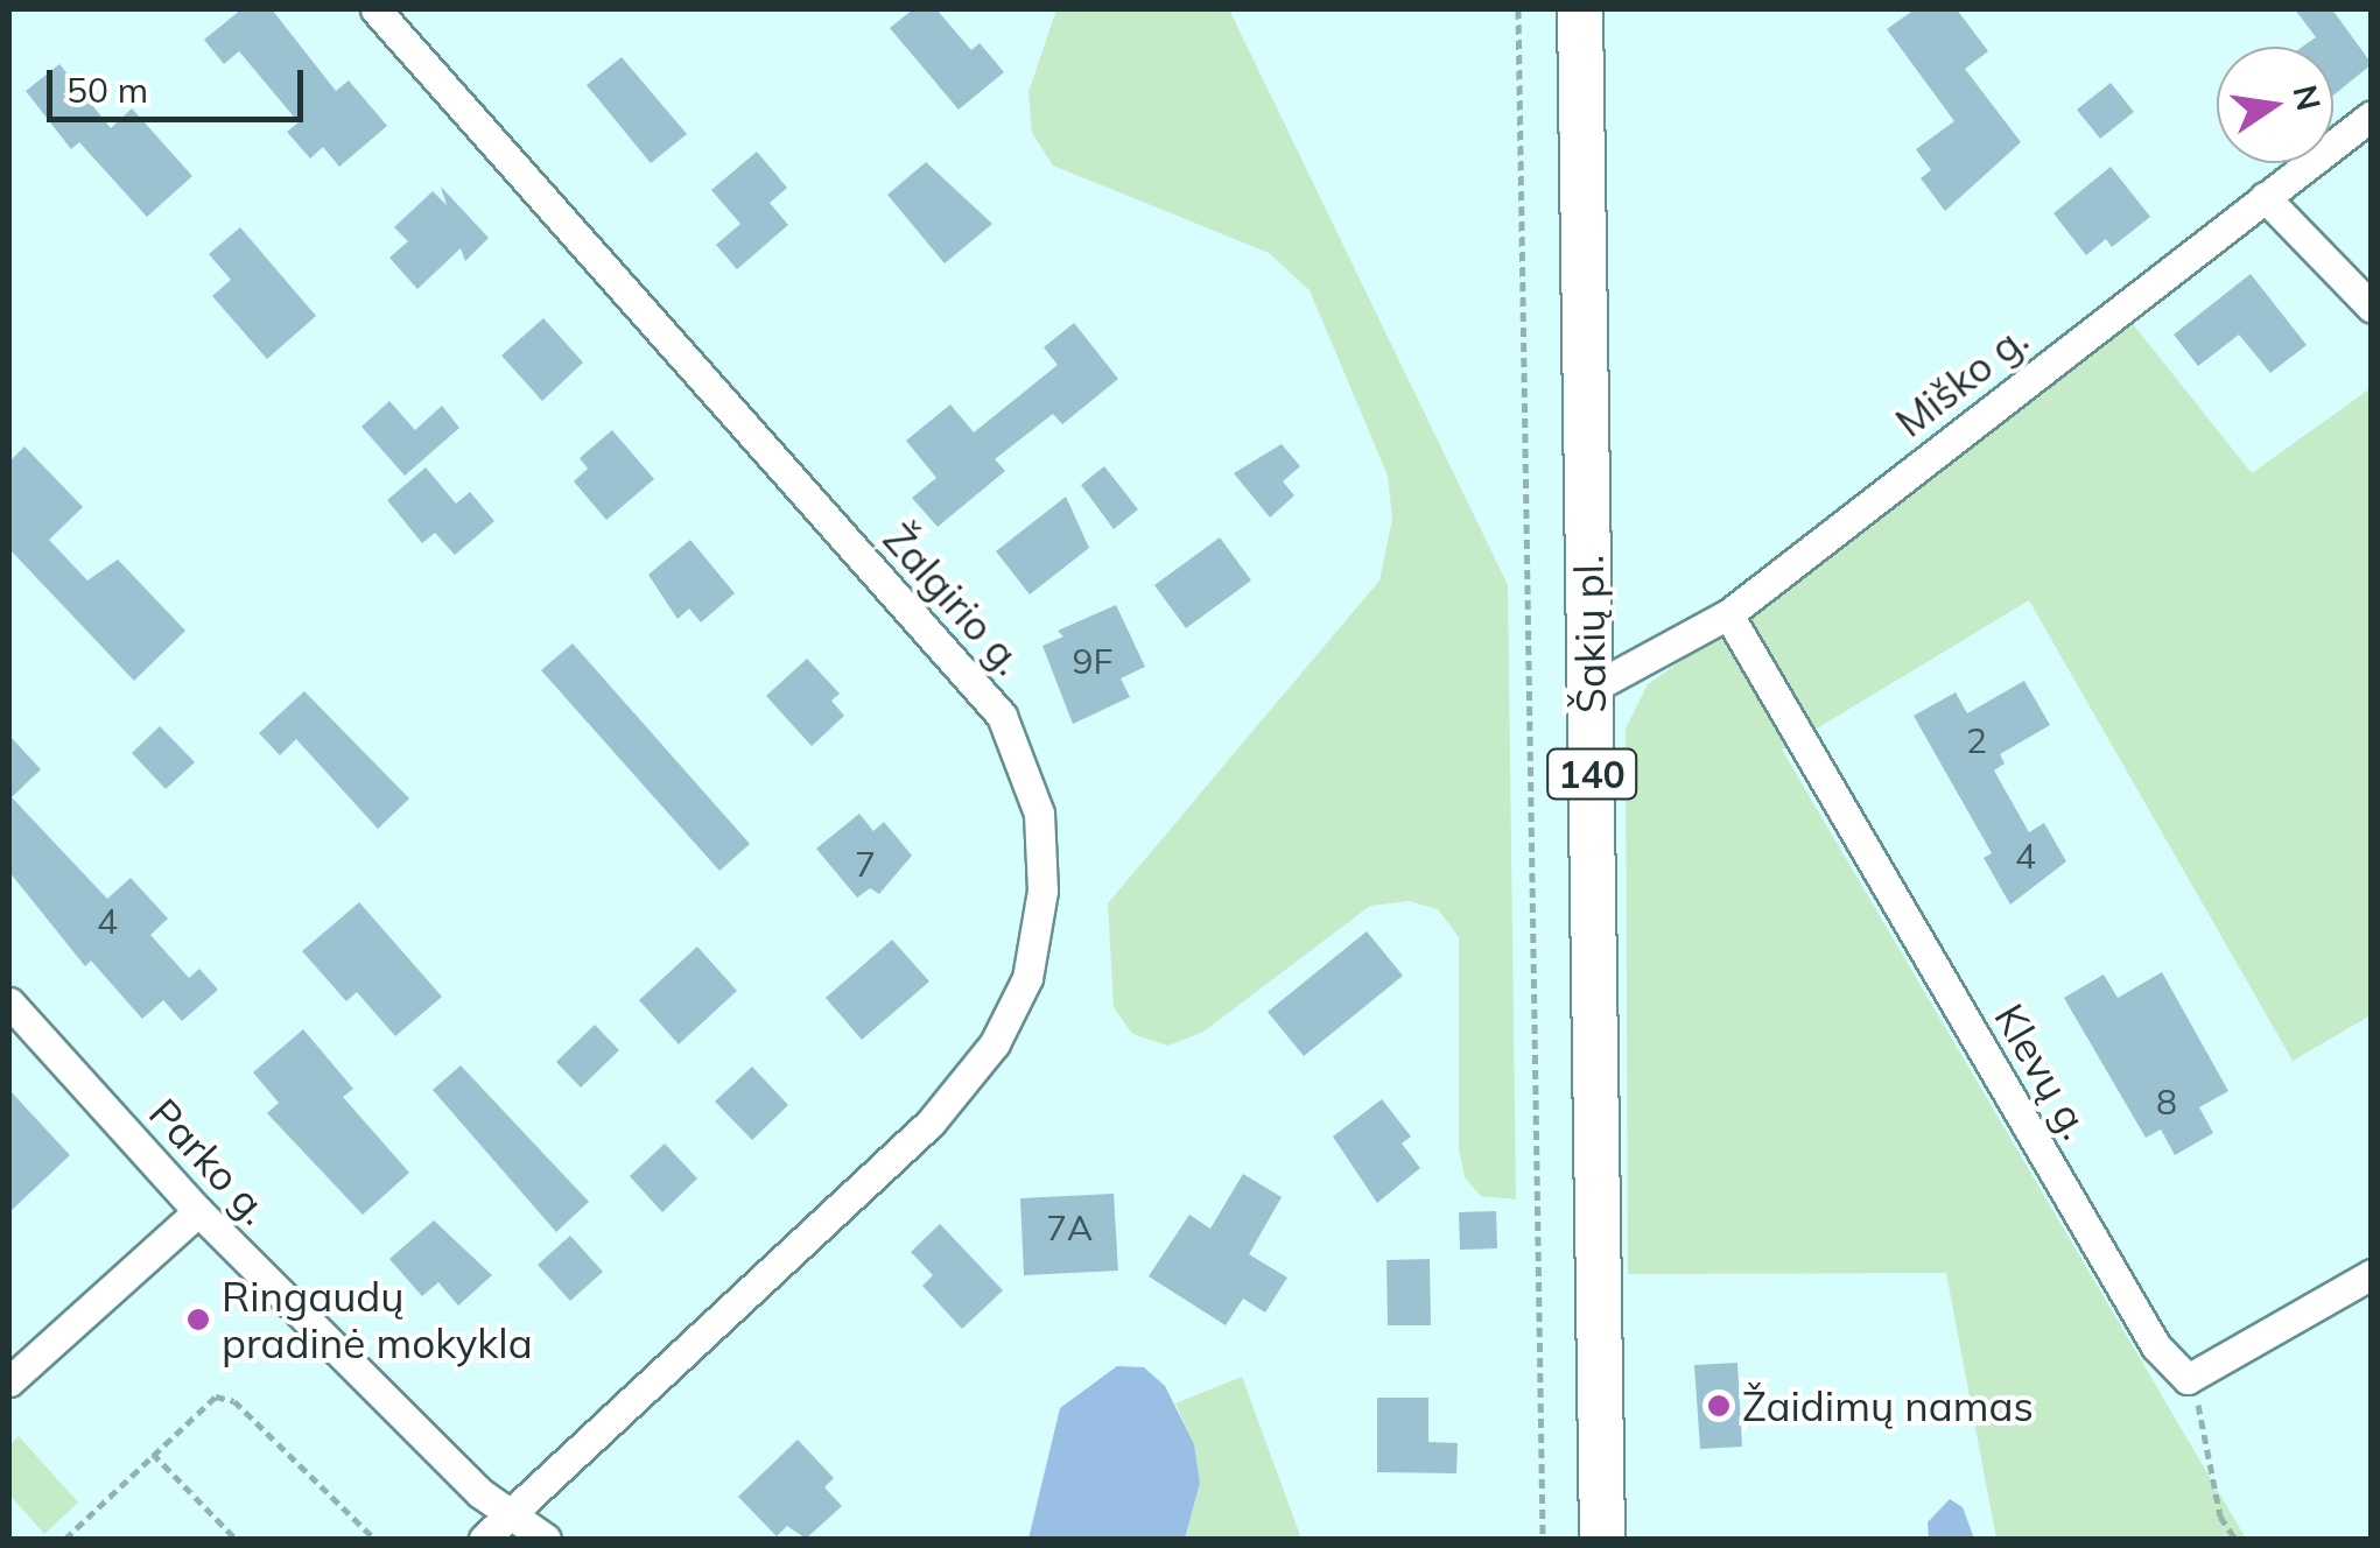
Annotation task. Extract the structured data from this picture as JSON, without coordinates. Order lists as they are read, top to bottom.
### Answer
{
  "streets": {
    "main road": ["Šakių pl.", "140"],
    "street": [
      "Miško g.",
      "Žalgirio g.",
      "Klevų g.",
      "Parko g."
    ]
  },
  "crossings": [
    ["Miško g.", "Šakių pl."],
    ["Miško g.", "Klevų g."],
    ["Žalgirio g.", "Parko g."]
  ],
  "places": ["Ringaudų pradinė mokykla", "Žaidimų namas"],
  "house_numbers": [
    "9F",
    "2",
    "4",
    "7",
    "4",
    "8",
    "7A"
  ],
  "scale_bar": "50 m",
  "north": "right"
}
